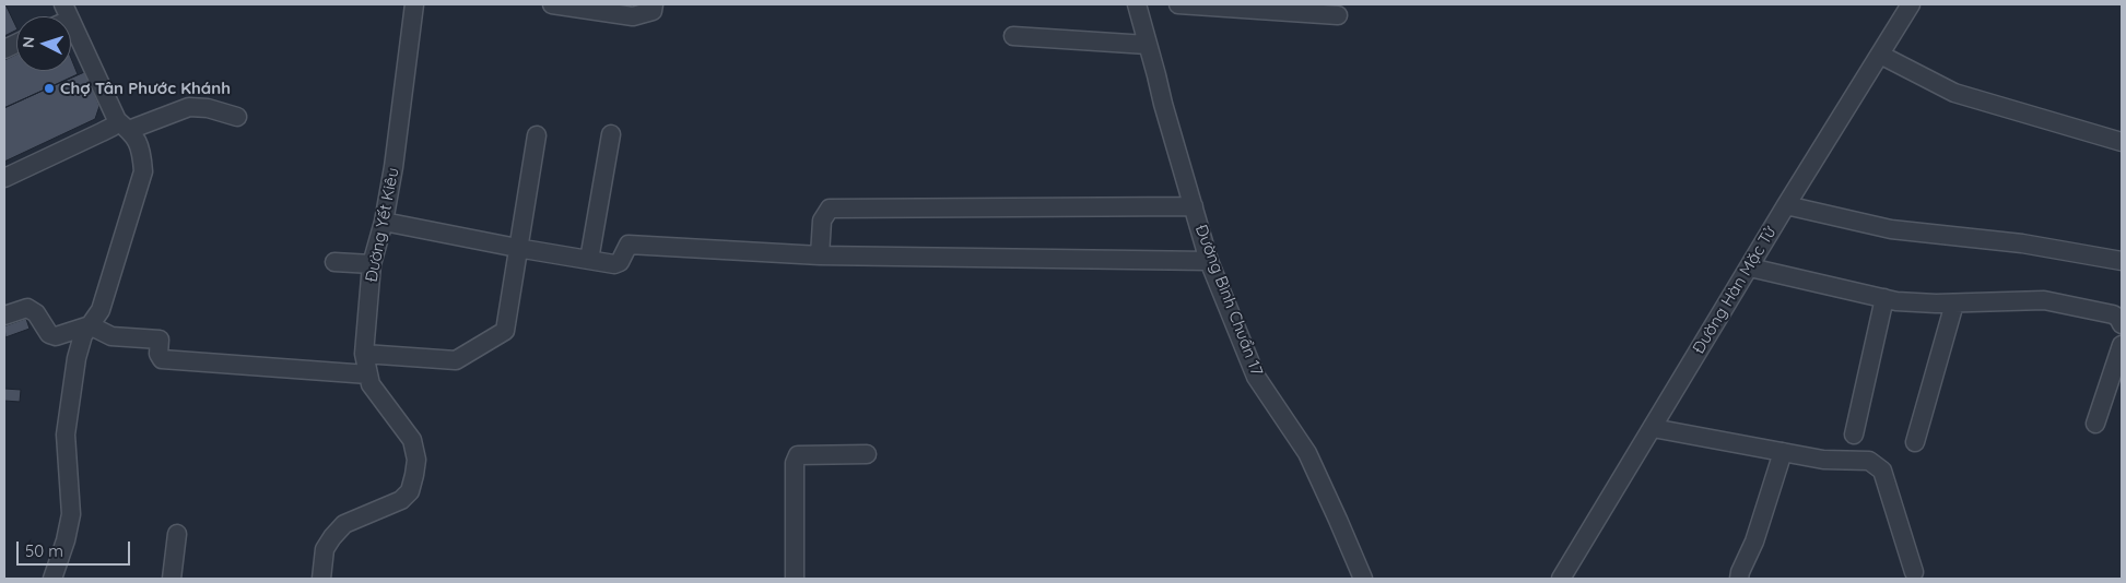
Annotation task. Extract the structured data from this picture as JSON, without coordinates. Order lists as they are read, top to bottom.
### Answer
{
  "streets": {
    "street": ["Đường Yết Kiêu", "Đường Hàn Mặc Tử", "Đường Bình Chuẩn 17"]
  },
  "places": ["Chợ Tân Phước Khánh"],
  "scale_bar": "50 m",
  "north": "left"
}
